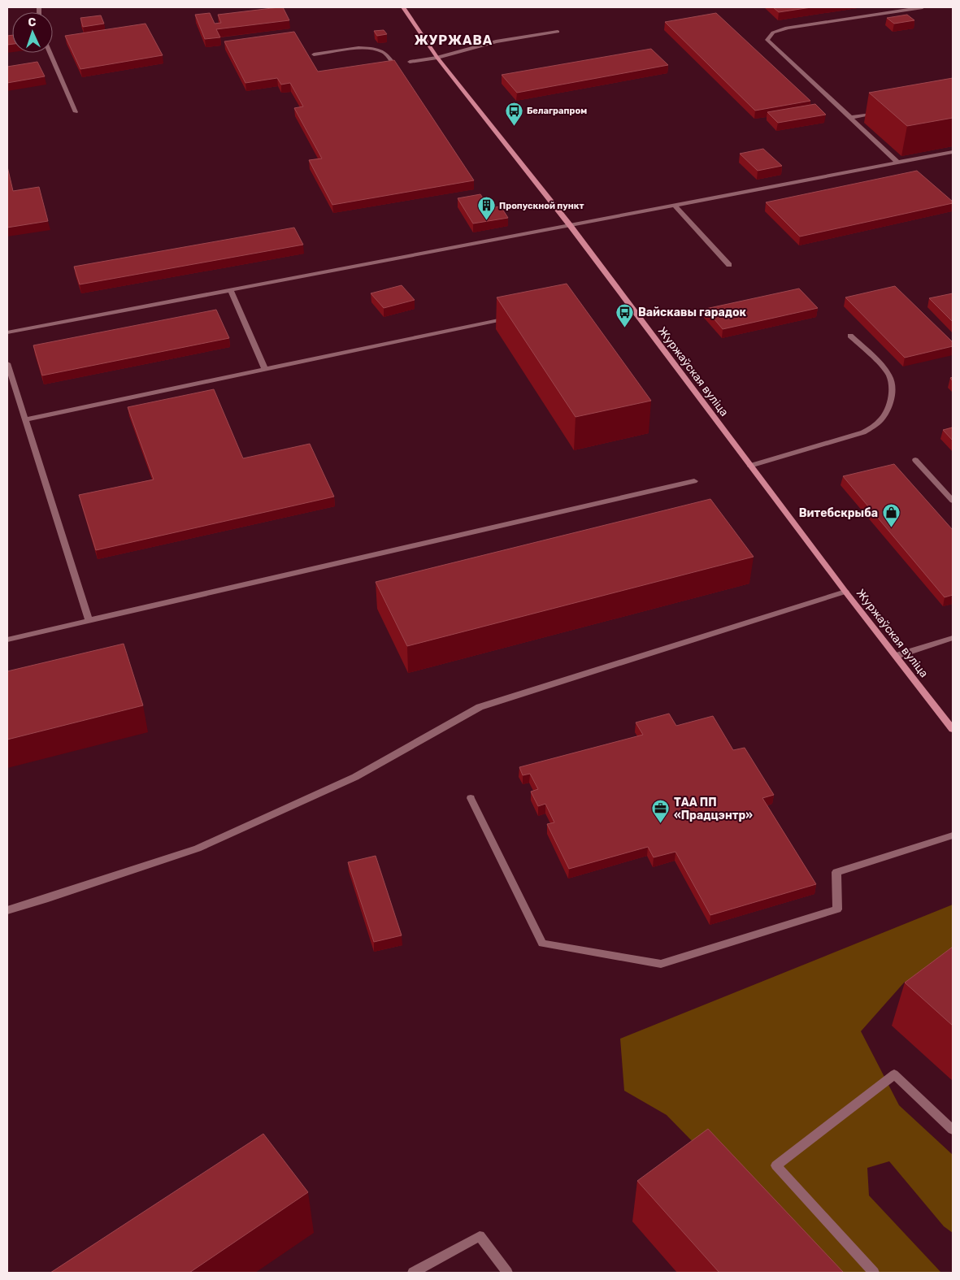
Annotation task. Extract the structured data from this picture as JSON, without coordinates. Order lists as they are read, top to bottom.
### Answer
{
  "streets": {
    "street": ["Журжаўская вуліца"]
  },
  "districts": ["ЖУРЖАВА"],
  "places": {
    "bus stop": ["Белаграпром", "Вайскавы гарадок"],
    "building": ["Пропускной пункт"],
    "shop": ["Витебскрыба"],
    "office": ["ТАА ПП «Прадцэнтр»"]
  },
  "north": "top"
}
